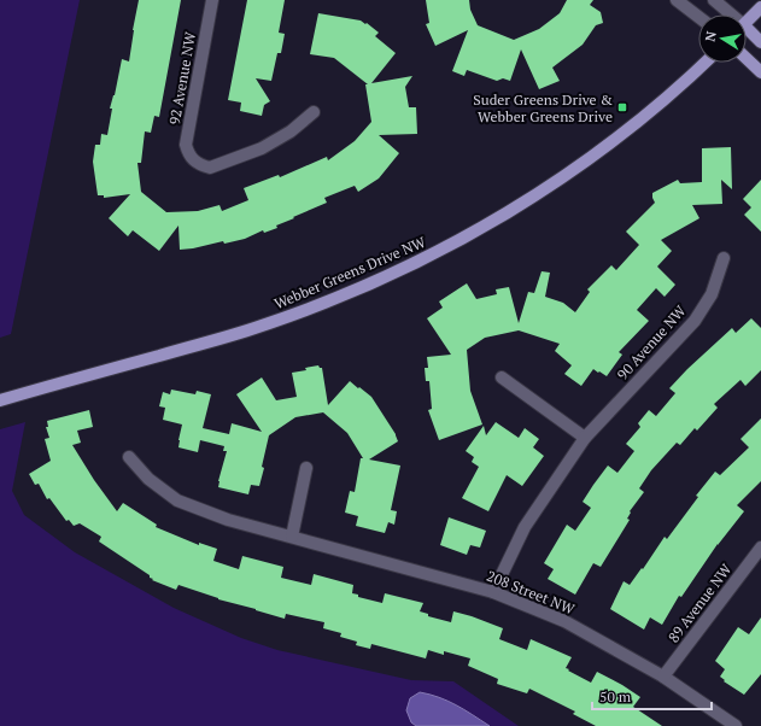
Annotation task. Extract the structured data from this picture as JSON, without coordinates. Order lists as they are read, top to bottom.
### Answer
{
  "streets": {
    "main road": ["Webber Greens Drive NW"],
    "street": [
      "92 Avenue NW",
      "90 Avenue NW",
      "208 Street NW",
      "89 Avenue NW"
    ]
  },
  "crossings": [
    ["90 Avenue NW", "208 Street NW"],
    ["208 Street NW", "89 Avenue NW"]
  ],
  "places": {
    "transit": ["Suder Greens Drive & Webber Greens Drive"]
  },
  "scale_bar": "50 m",
  "north": "left"
}
